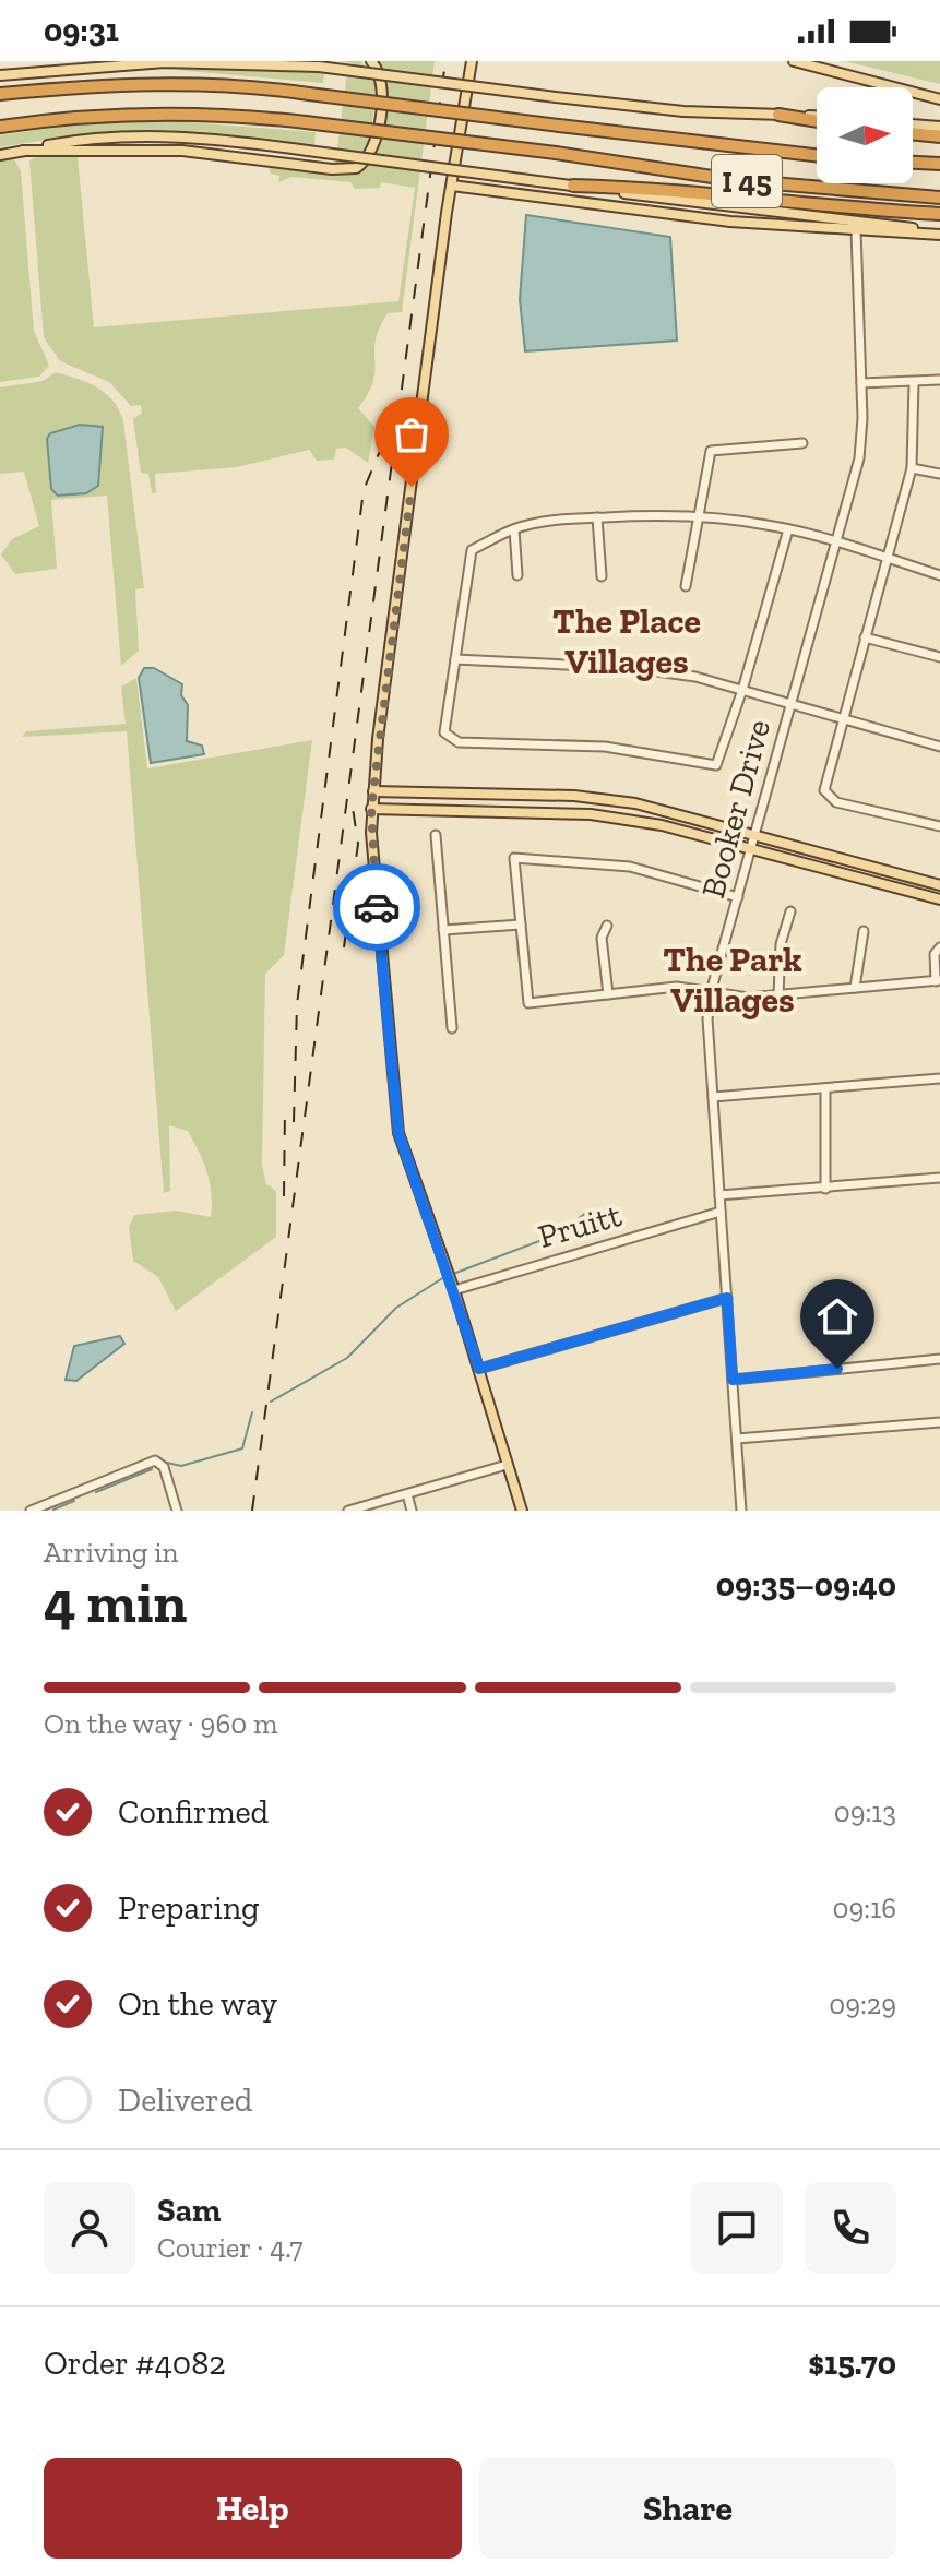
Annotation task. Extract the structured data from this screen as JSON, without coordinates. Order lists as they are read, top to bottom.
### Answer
{
  "streets": {
    "highway": ["I 45"],
    "street": ["Booker Drive", "Pruitt"]
  },
  "crossings": [
    ["Booker Drive", "Pruitt"]
  ],
  "districts": ["The Place Villages", "The Park Villages"],
  "north": "right",
  "page": {
    "status": "09:31",
    "heading": ["4 min", "Arriving in", "09:35–09:40"],
    "panel": [
      "Sam",
      "Courier · 4.7",
      "Order #4082",
      "$15.70"
    ],
    "bar": "On the way · 960 m",
    "list": [
      ["Confirmed", "09:13"],
      ["Preparing", "09:16"],
      ["On the way", "09:29"],
      "Delivered"
    ],
    "buttons": ["Help", "Share"]
  }
}
